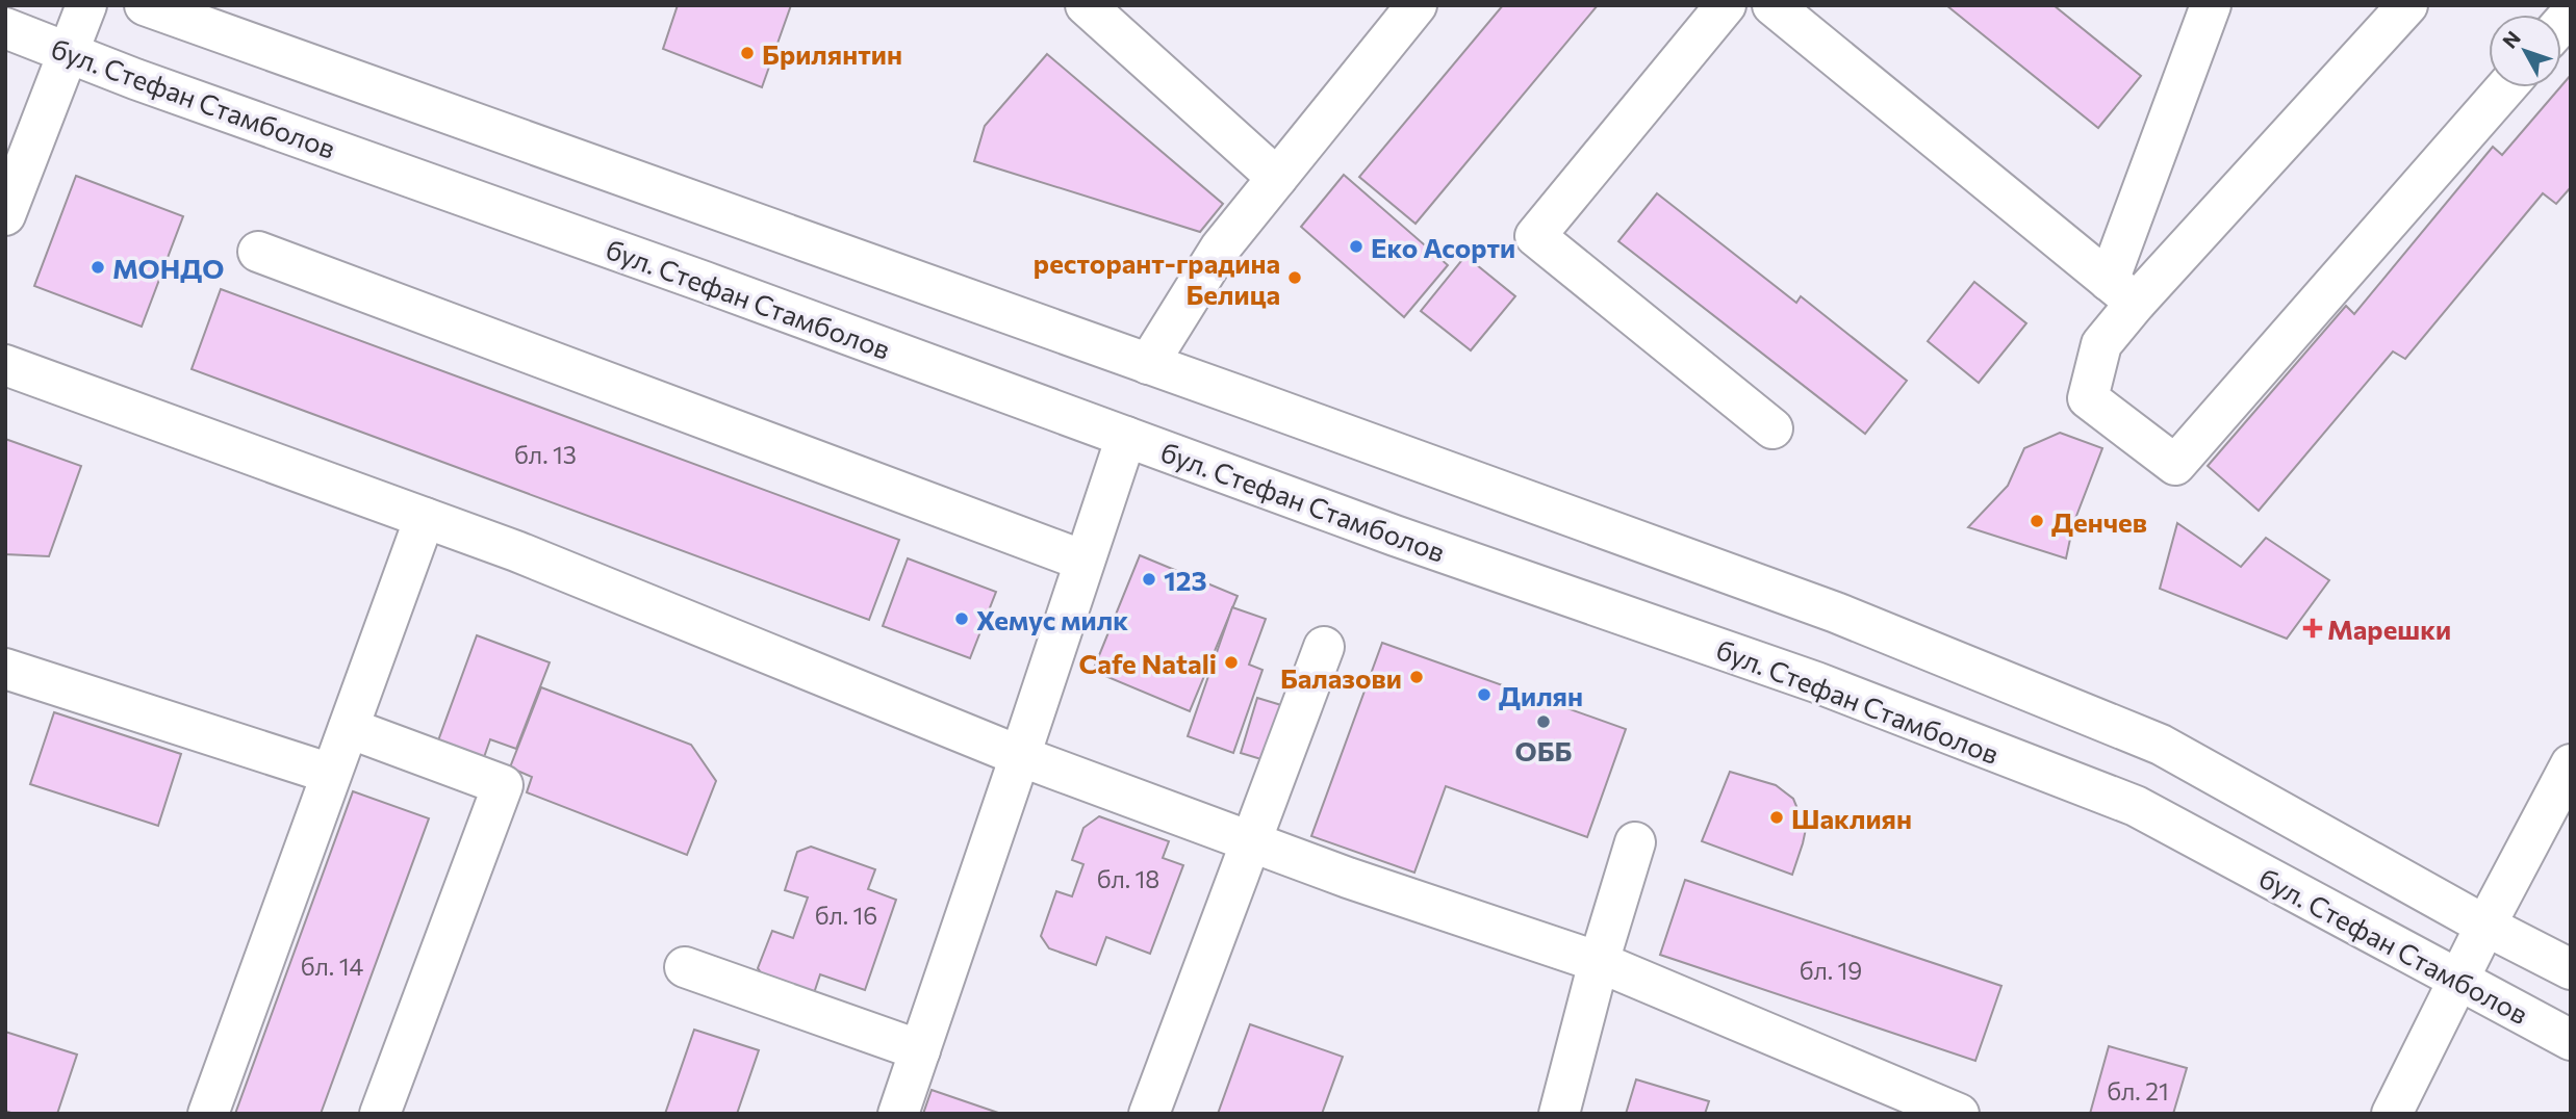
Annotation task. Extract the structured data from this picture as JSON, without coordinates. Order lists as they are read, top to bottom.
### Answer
{
  "streets": {
    "main road": ["бул. Стефан Стамболов"]
  },
  "places": {
    "other": [
      "Брилянтин",
      "Еко Асорти",
      "МОНДО",
      "ресторант-градина Белица",
      "Денчев",
      "123",
      "Хемус милк",
      "Cafe Natali",
      "Балазови",
      "Дилян",
      "ОББ",
      "Шаклиян"
    ],
    "health": ["Марешки"]
  },
  "house_numbers": [
    "бл. 13",
    "бл. 18",
    "бл. 16",
    "бл. 14",
    "бл. 19",
    "бл. 21"
  ],
  "north": "top left"
}
